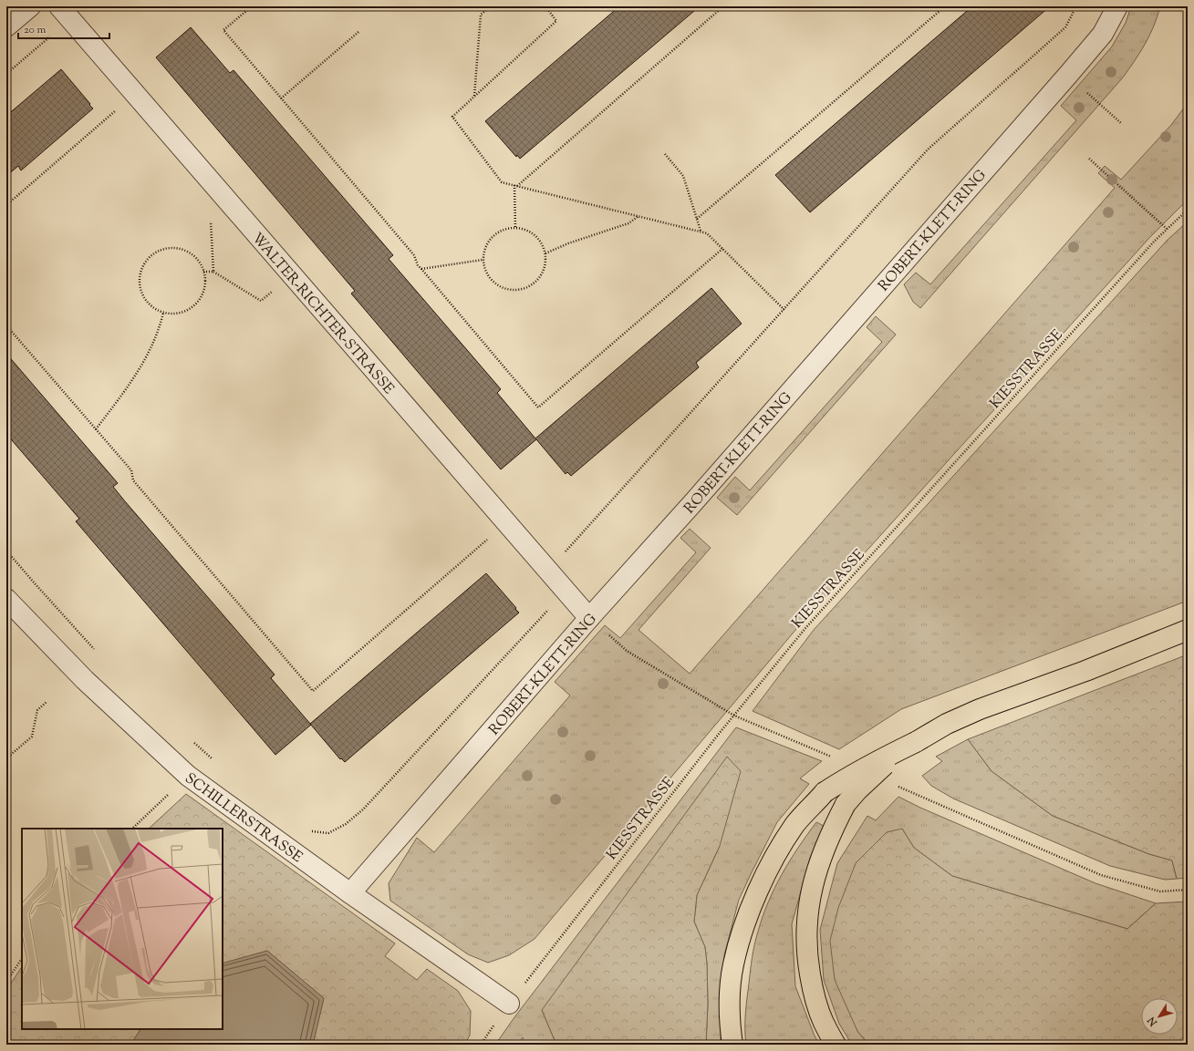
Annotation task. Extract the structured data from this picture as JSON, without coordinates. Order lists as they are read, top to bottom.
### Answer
{
  "streets": {
    "street": ["ROBERT-KLETT-RING", "WALTER-RICHTER-STRASSE", "SCHILLERSTRASSE"],
    "path": ["KIESSTRASSE"]
  },
  "crossings": [
    ["ROBERT-KLETT-RING", "WALTER-RICHTER-STRASSE"],
    ["ROBERT-KLETT-RING", "SCHILLERSTRASSE"],
    ["KIESSTRASSE", "SCHILLERSTRASSE"]
  ],
  "scale_bar": "20 m",
  "north": "bottom left"
}
